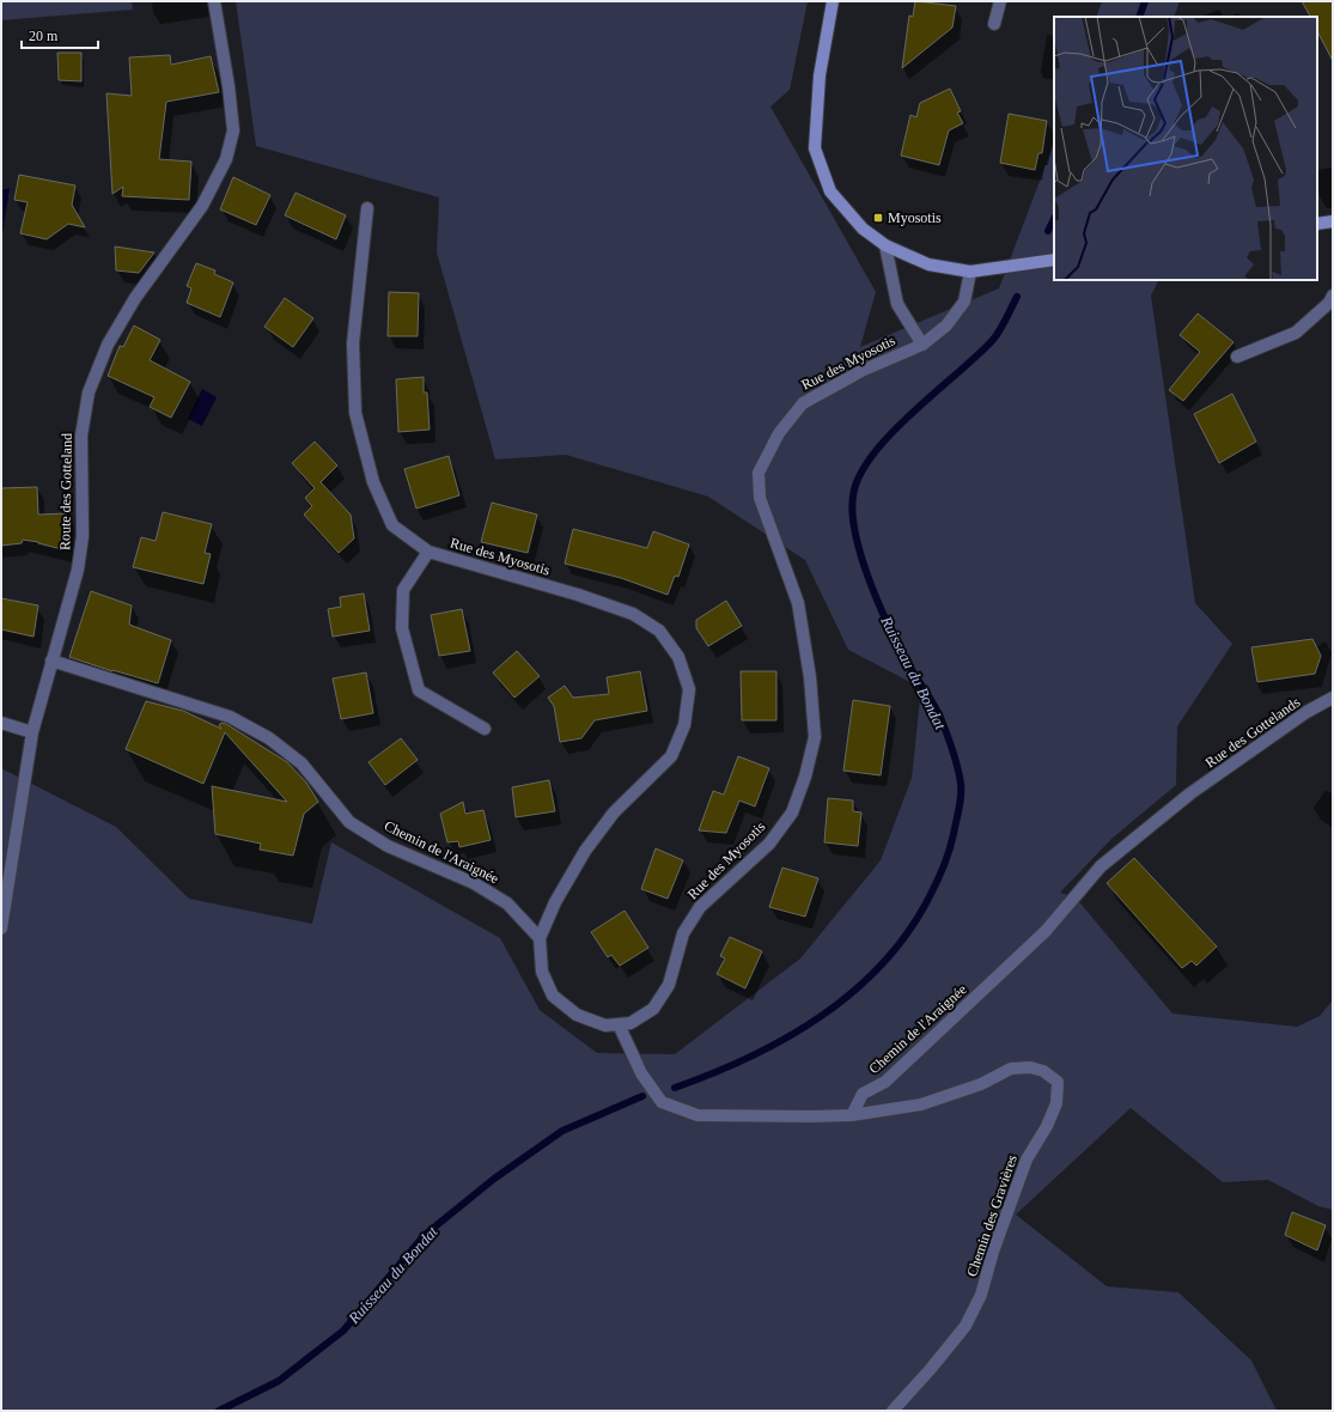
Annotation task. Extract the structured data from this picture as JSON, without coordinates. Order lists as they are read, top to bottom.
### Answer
{
  "streets": {
    "street": [
      "Rue des Myosotis",
      "Route des Gotteland",
      "Rue des Gottelands",
      "Chemin de l'Araignée",
      "Chemin des Gravières"
    ]
  },
  "crossings": [
    ["Rue des Myosotis", "Chemin de l'Araignée"],
    ["Route des Gotteland", "Chemin de l'Araignée"],
    ["Rue des Gottelands", "Chemin de l'Araignée"],
    ["Chemin de l'Araignée", "Chemin des Gravières"]
  ],
  "water": ["Ruisseau du Bondat"],
  "places": {
    "transit": ["Myosotis"]
  },
  "scale_bar": "20 m"
}
